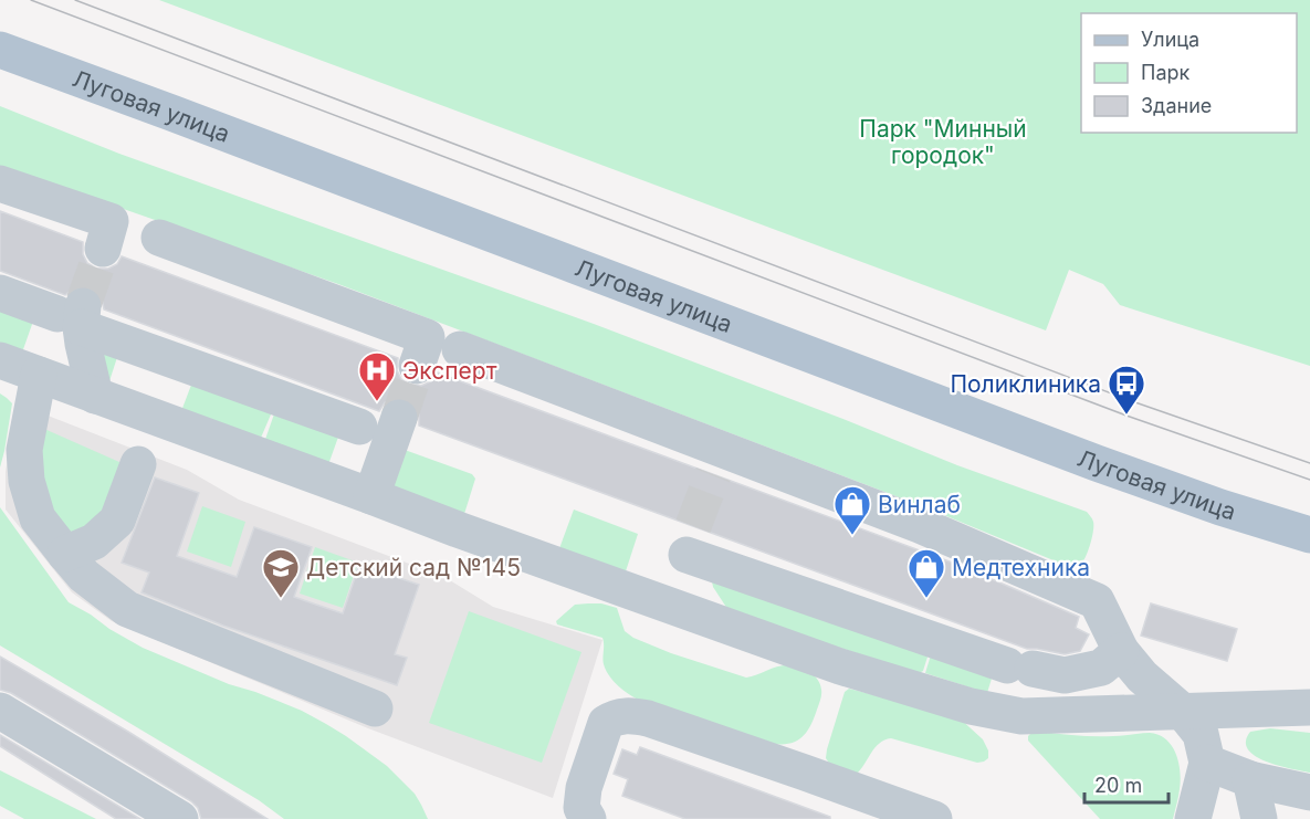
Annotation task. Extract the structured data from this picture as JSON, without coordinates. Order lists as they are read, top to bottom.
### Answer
{
  "streets": {
    "main road": ["Луговая улица"]
  },
  "parks": ["Парк \"Минный городок\""],
  "places": {
    "hospital": ["Эксперт"],
    "bus stop": ["Поликлиника"],
    "shop": ["Винлаб", "Медтехника"],
    "school or university": ["Детский сад №145"]
  },
  "legend": ["Улица", "Парк", "Здание"],
  "scale_bar": "20 m"
}
